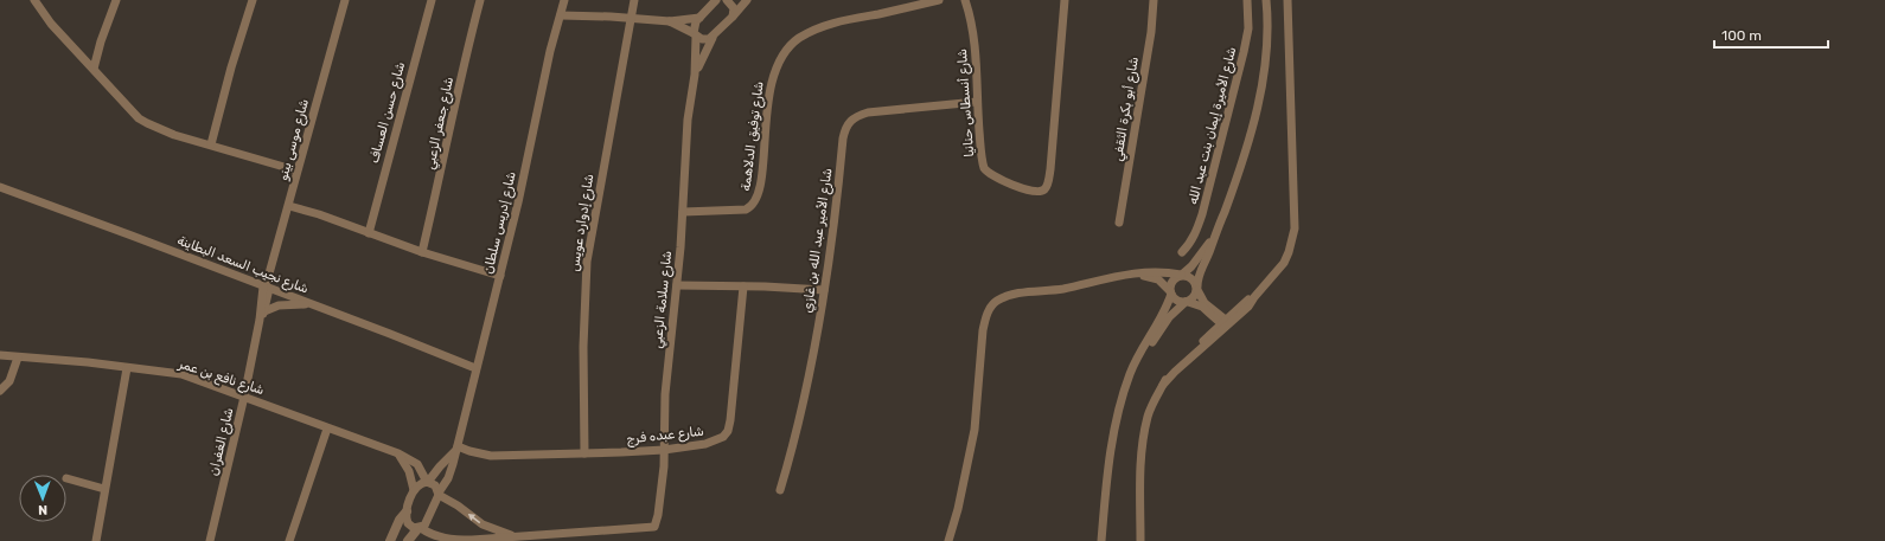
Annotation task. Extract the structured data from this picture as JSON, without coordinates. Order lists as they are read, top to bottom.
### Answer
{
  "streets": {
    "street": [
      "شارع أنسطاس حنانيا",
      "شارع أبو بكرة الثقفي",
      "شارع حسن العساف",
      "شارع جعفر الزعبي",
      "شارع الأميرة إيمان بنت عبد الله",
      "شارع توفيق الدلاهمة",
      "شارع موسى بينو",
      "شارع إدريس سلطان",
      "شارع إدوارد عويس",
      "شارع الأمير عبد الله بن غازي",
      "شارع نجيب السعد البطاينة",
      "شارع سلامة الزعبي",
      "شارع نافع بن عمر",
      "شارع عبده فرج",
      "شارع الغفران"
    ]
  },
  "crossings": [
    ["شارع أنسطاس حنانيا", "شارع الأمير عبد الله بن غازي"],
    ["شارع توفيق الدلاهمة", "شارع سلامة الزعبي"],
    ["شارع موسى بينو", "شارع نجيب السعد البطاينة"],
    ["شارع موسى بينو", "شارع الغفران"],
    ["شارع إدريس سلطان", "شارع نجيب السعد البطاينة"],
    ["شارع إدريس سلطان", "شارع نافع بن عمر"],
    ["شارع إدريس سلطان", "شارع عبده فرج"],
    ["شارع إدوارد عويس", "شارع عبده فرج"],
    ["شارع نجيب السعد البطاينة", "شارع الغفران"],
    ["شارع سلامة الزعبي", "شارع نافع بن عمر"],
    ["شارع سلامة الزعبي", "شارع عبده فرج"],
    ["شارع نافع بن عمر", "شارع الغفران"]
  ],
  "scale_bar": "100 m",
  "north": "bottom"
}
